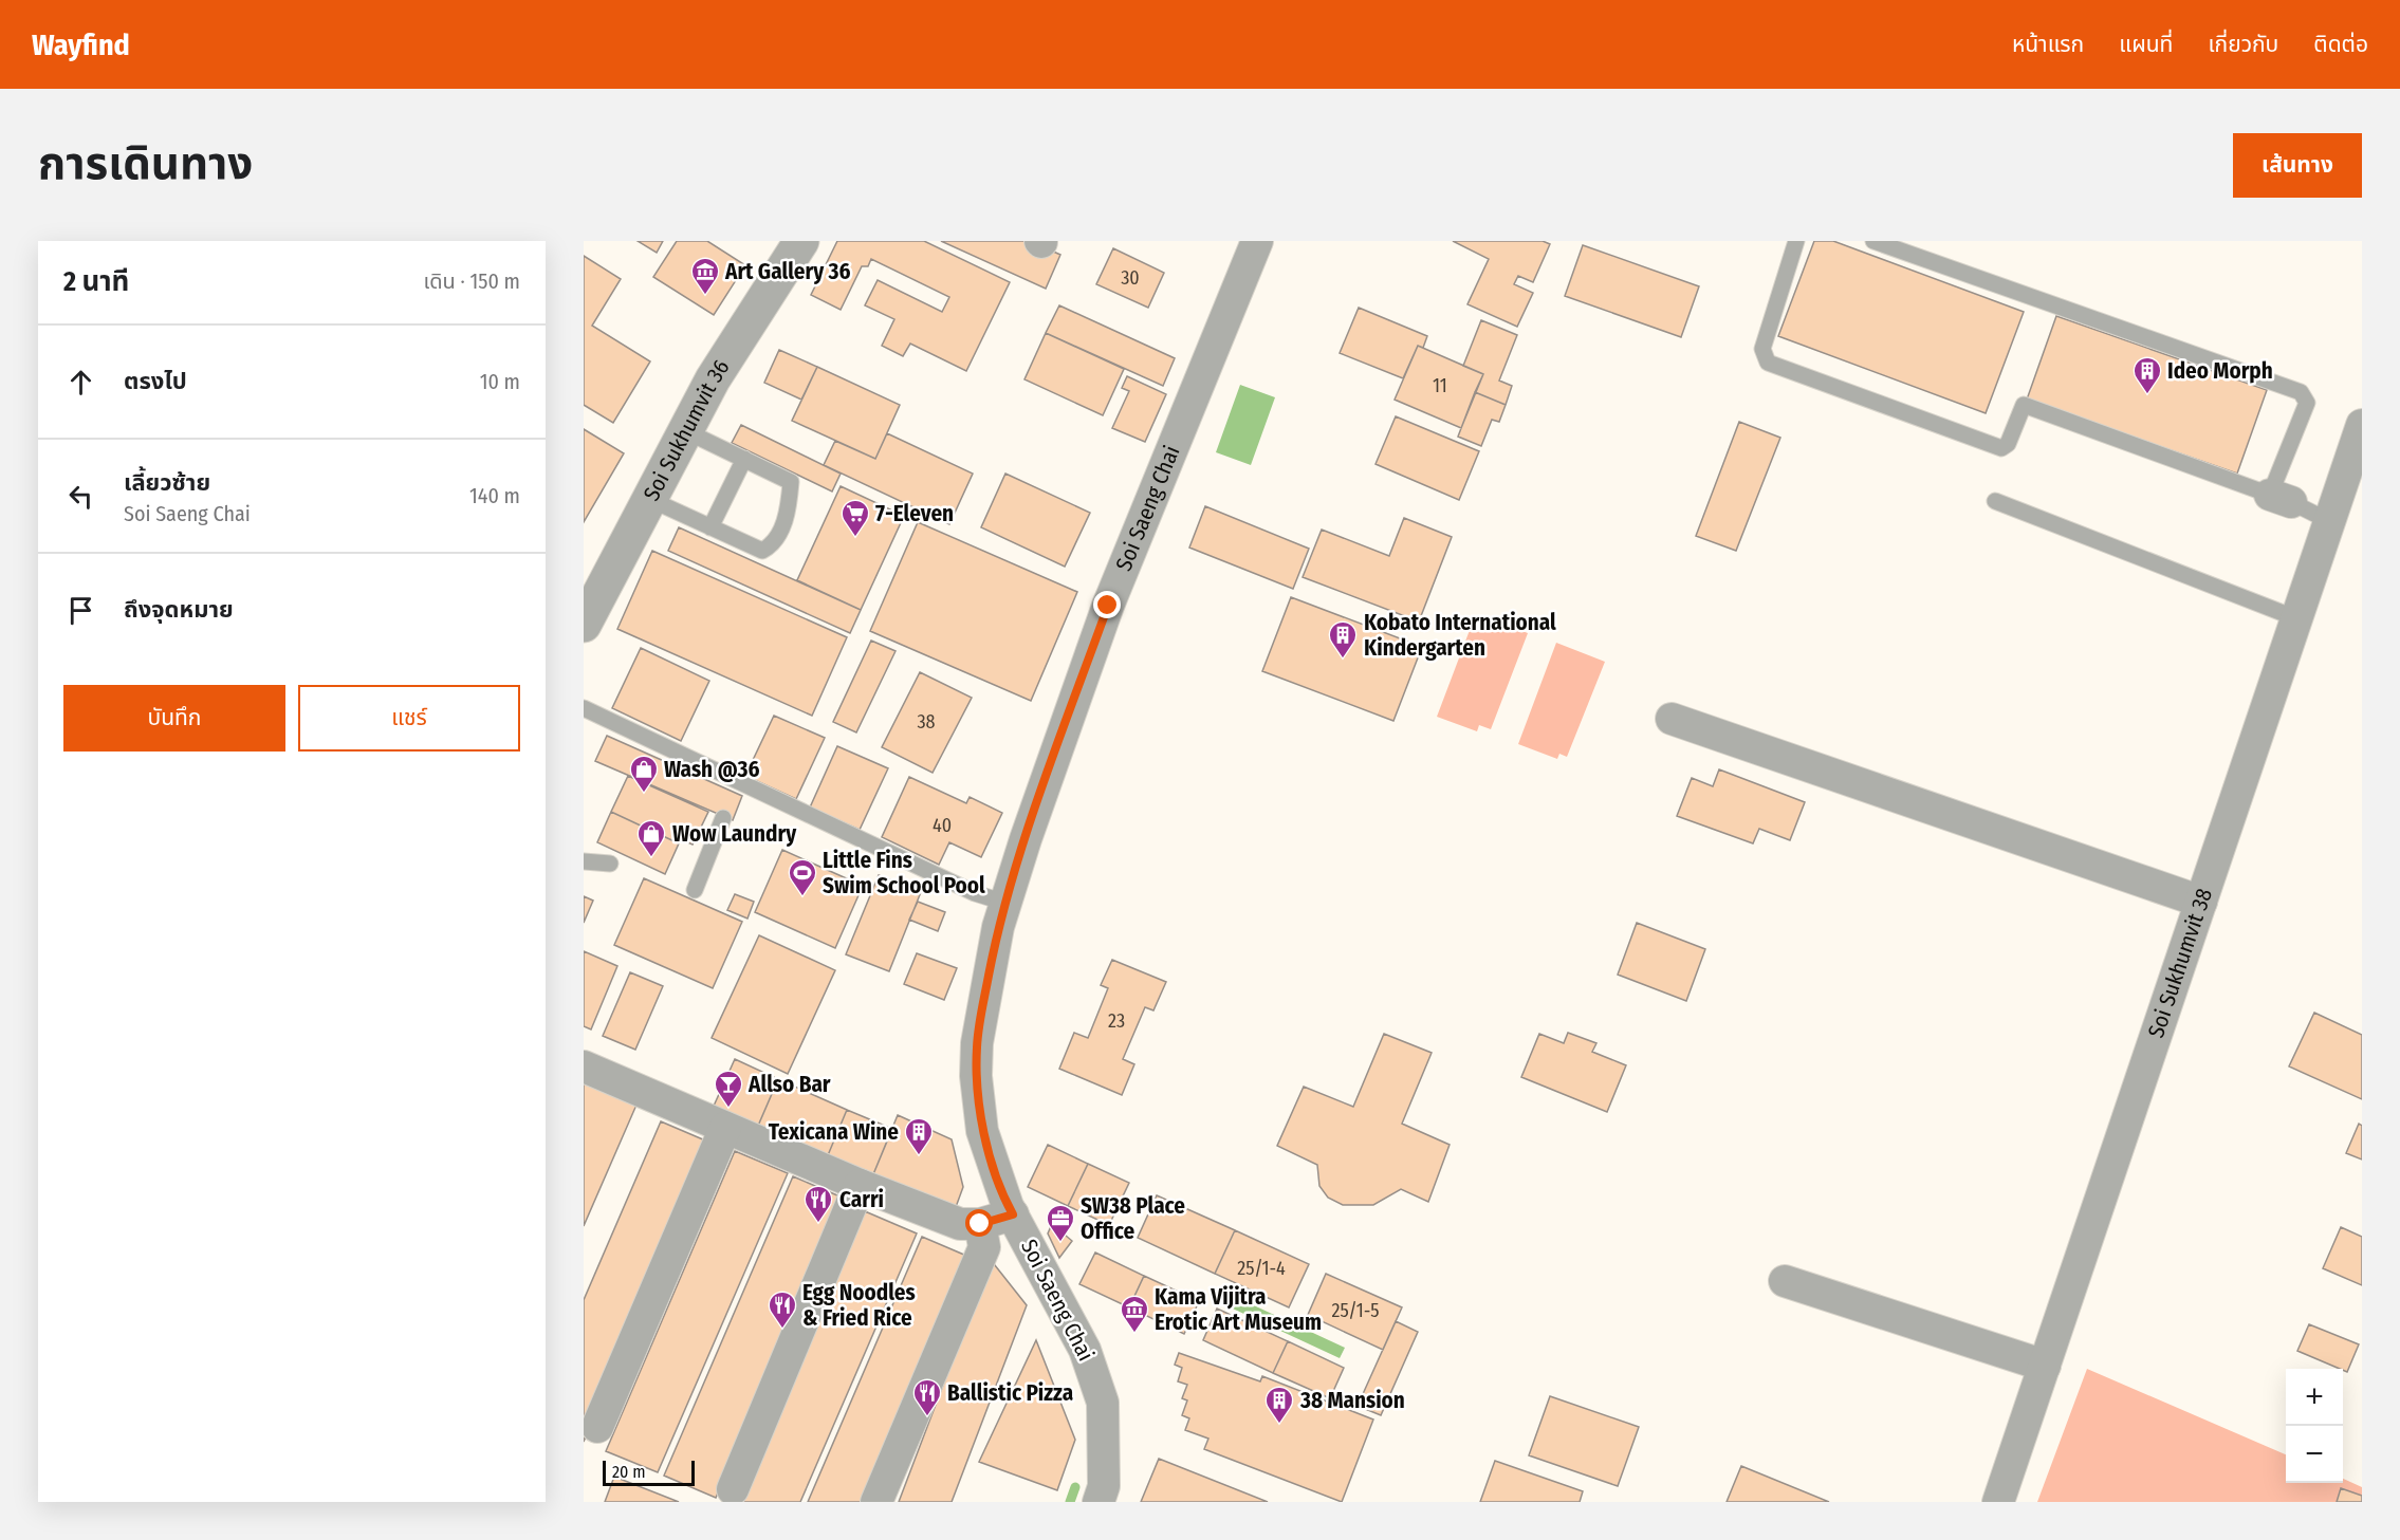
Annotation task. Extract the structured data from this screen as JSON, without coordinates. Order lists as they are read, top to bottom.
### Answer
{
  "streets": {
    "street": ["Soi Sukhumvit 36", "Soi Saeng Chai", "Soi Sukhumvit 38"]
  },
  "places": {
    "museum": ["Art Gallery 36", "Kama Vijitra Erotic Art Museum"],
    "building": [
      "Ideo Morph",
      "Kobato International Kindergarten",
      "Texicana Wine",
      "38 Mansion"
    ],
    "supermarket": ["7-Eleven"],
    "shop": ["Wash @36", "Wow Laundry"],
    "sports": ["Little Fins Swim School Pool"],
    "bar": ["Allso Bar"],
    "restaurant": ["Carri", "Egg Noodles & Fried Rice", "Ballistic Pizza"],
    "office": ["SW38 Place Office"]
  },
  "house_numbers": [
    "30",
    "11",
    "38",
    "40",
    "23",
    "25/1-4",
    "25/1-5"
  ],
  "scale_bar": "20 m",
  "page": {
    "header": "Wayfind",
    "nav": [
      "หน้าแรก",
      "แผนที่",
      "เกี่ยวกับ",
      "ติดต่อ"
    ],
    "title": "การเดินทาง",
    "buttons": [
      "เส้นทาง",
      ["บันทึก", "แชร์"]
    ],
    "heading": ["2 นาที", "เดิน · 150 m"],
    "list": [
      ["ตรงไป", "10 m"],
      ["เลี้ยวซ้าย", "Soi Saeng Chai", "140 m"],
      "ถึงจุดหมาย"
    ],
    "map_buttons": ["+", "−"],
    "scale": "20 m"
  }
}
